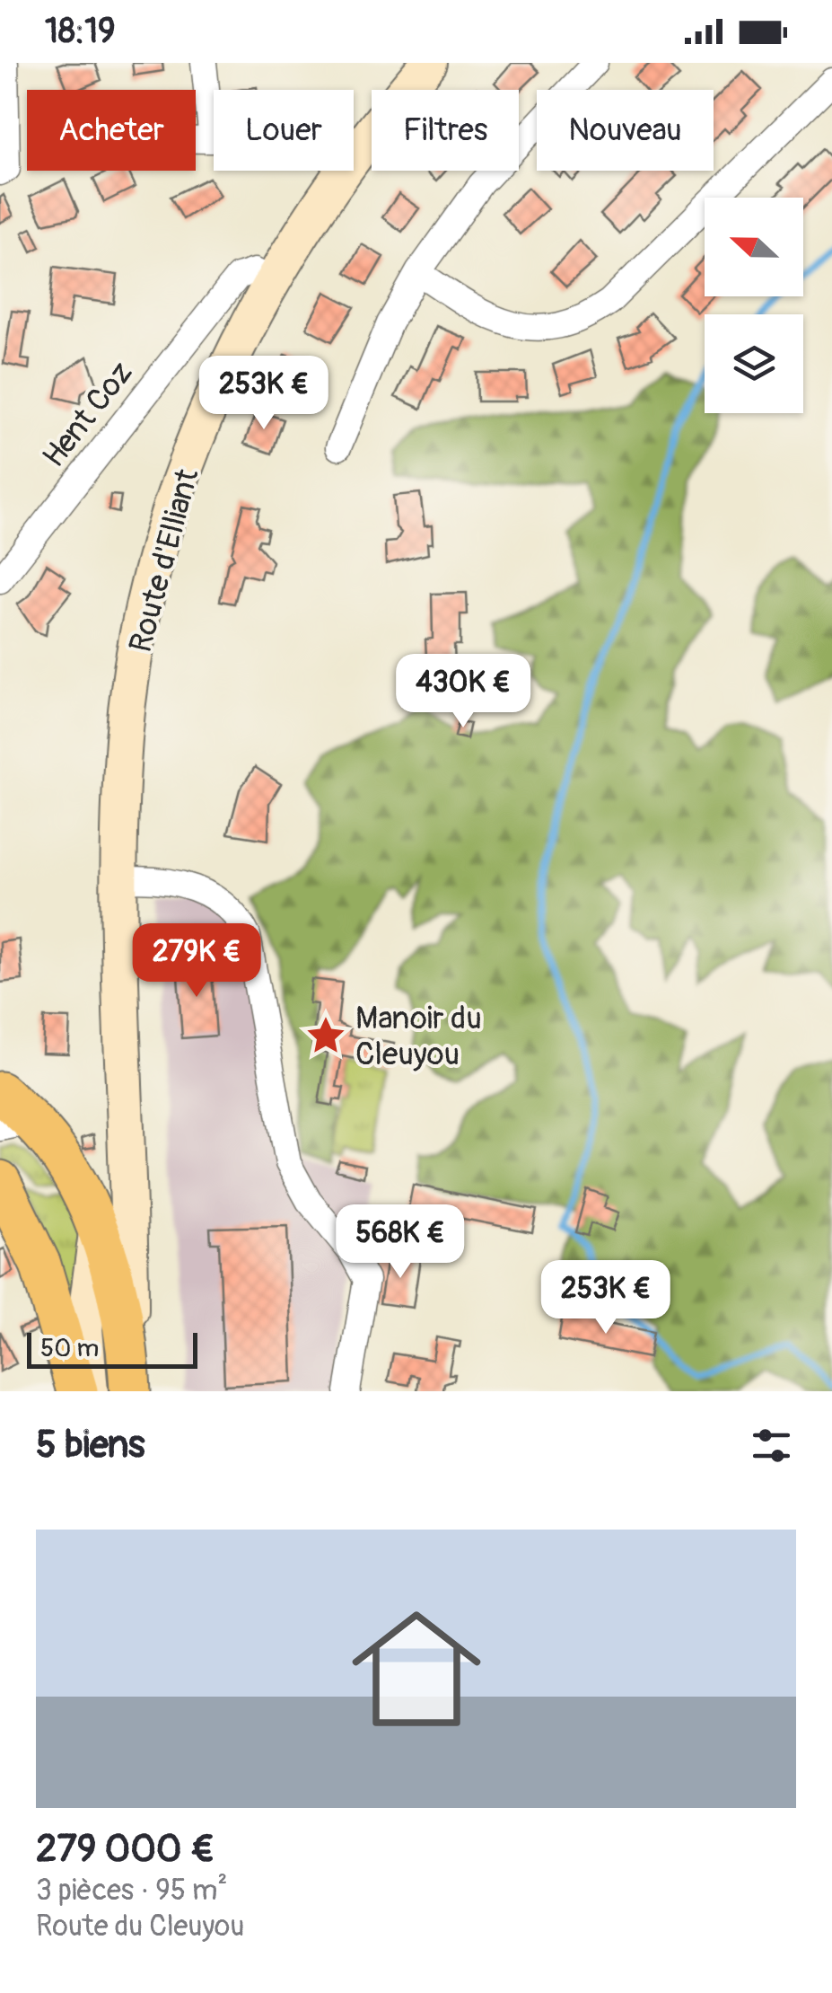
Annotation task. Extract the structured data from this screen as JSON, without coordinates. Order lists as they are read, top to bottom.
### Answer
{
  "streets": {
    "street": ["Hent Coz", "Route d'Elliant"]
  },
  "crossings": [
    ["Hent Coz", "Route d'Elliant"]
  ],
  "places": {
    "place": ["Manoir du Cleuyou"]
  },
  "scale_bar": "50 m",
  "north": "left",
  "page": {
    "status": "18:19",
    "chip": [
      "Acheter",
      "Louer",
      "Filtres",
      "Nouveau"
    ],
    "price": [
      "253K €",
      "430K €",
      "279K €",
      "568K €",
      "253K €"
    ],
    "scale": "50 m",
    "heading": "5 biens",
    "list": [
      {
        "name": "279 000 €",
        "note": "3 pièces · 95 m² · Route du Cleuyou"
      }
    ]
  }
}
